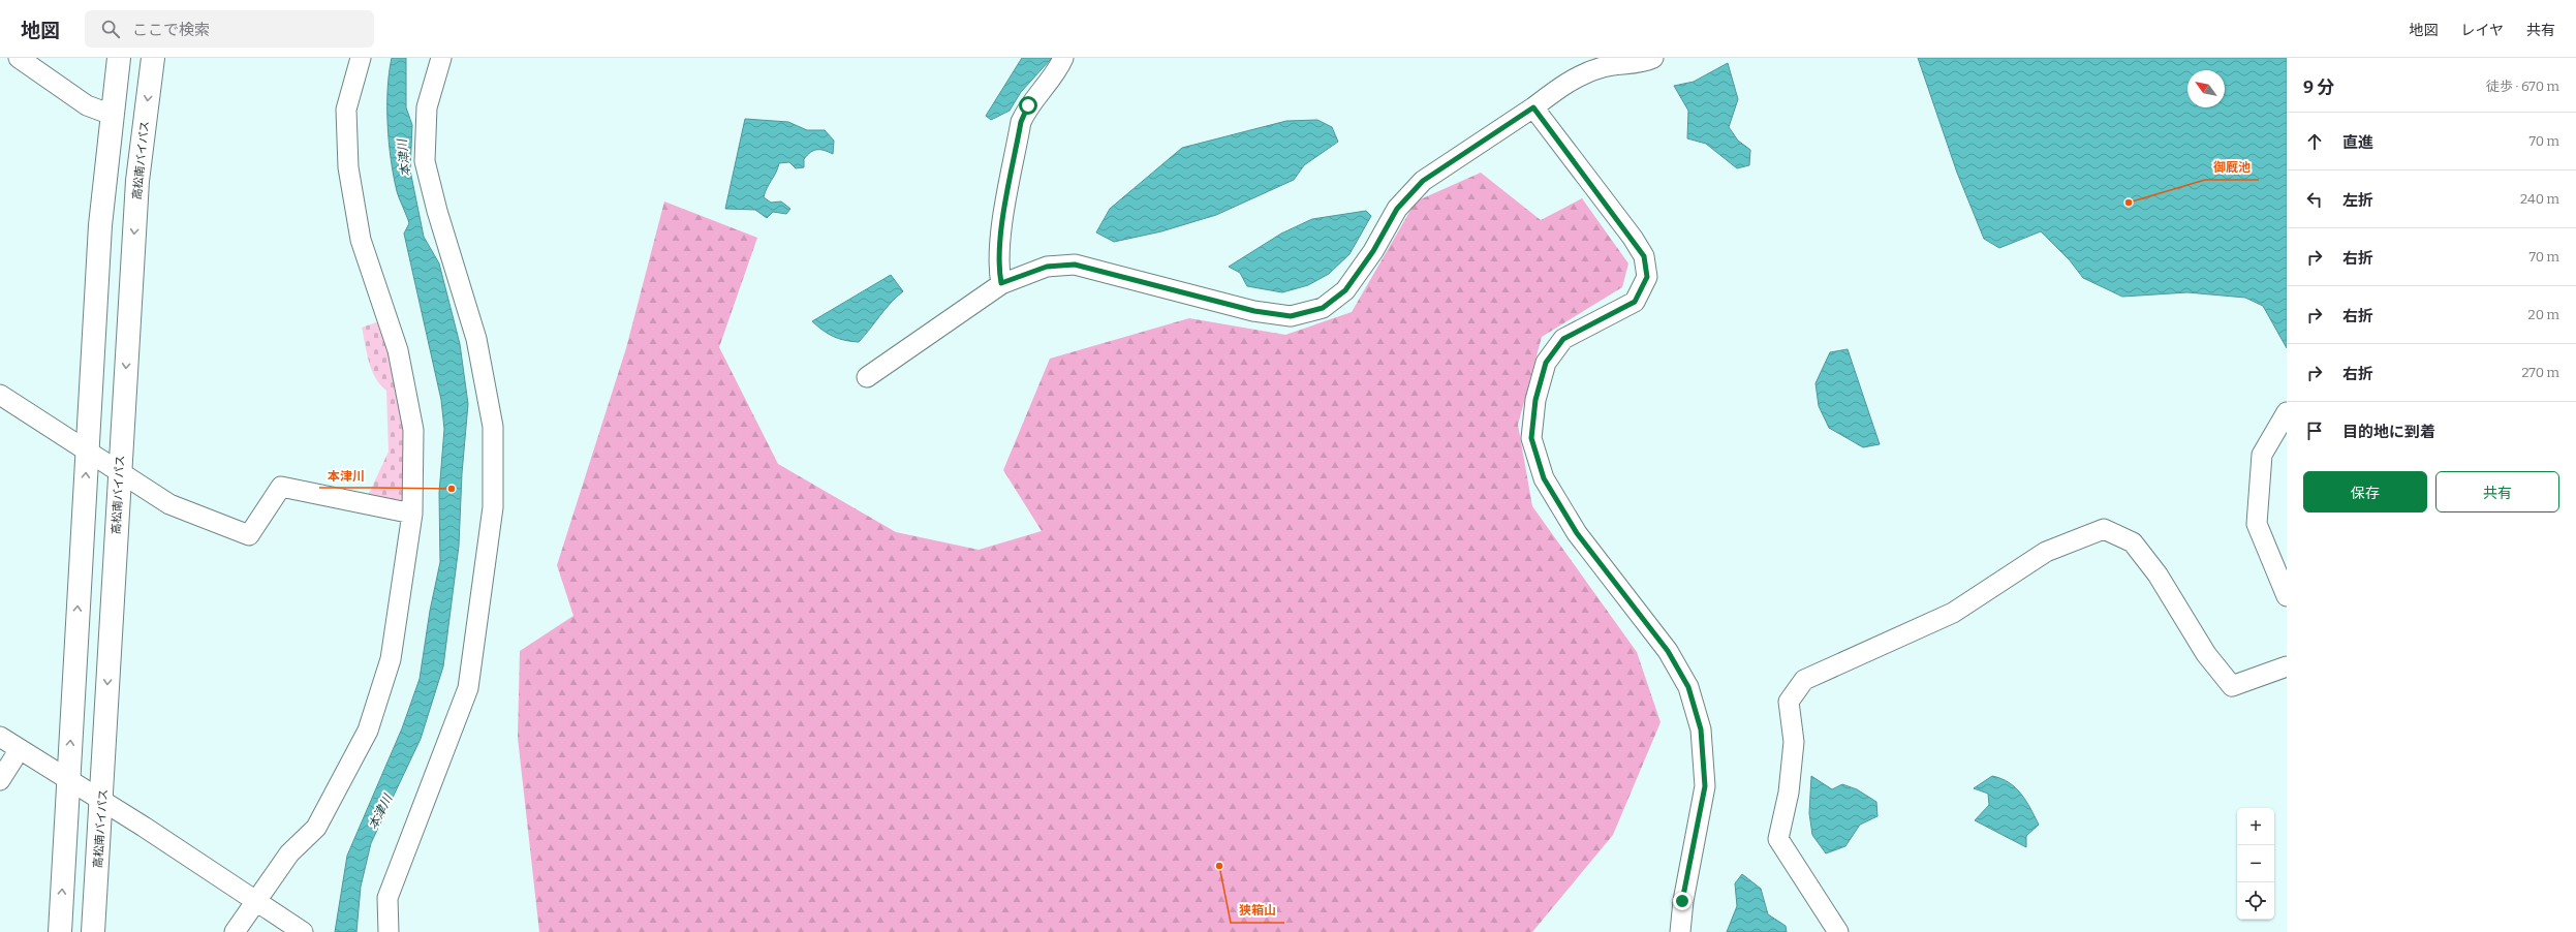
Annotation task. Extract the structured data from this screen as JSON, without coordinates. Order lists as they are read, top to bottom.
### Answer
{
  "streets": {
    "highway": ["高松南バイパス"]
  },
  "water": ["本津川"],
  "places": ["御厩池", "本津川", "狭箱山"],
  "north": "top left",
  "page": {
    "header": "地図",
    "search": "ここで検索",
    "nav": ["地図", "レイヤ", "共有"],
    "heading": ["9 分", "徒歩 · 670 m"],
    "list": [
      ["直進", "70 m"],
      ["左折", "240 m"],
      ["右折", "70 m"],
      ["右折", "20 m"],
      ["右折", "270 m"],
      "目的地に到着"
    ],
    "buttons": ["保存", "共有"],
    "map_buttons": ["+", "−"]
  }
}
